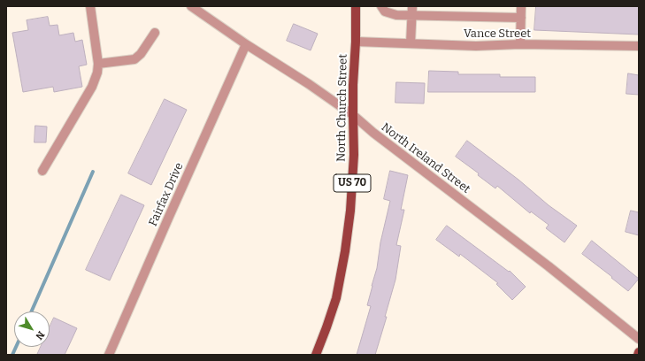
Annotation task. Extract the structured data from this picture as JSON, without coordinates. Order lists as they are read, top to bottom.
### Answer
{
  "streets": {
    "main road": ["North Church Street", "US 70"],
    "street": ["Vance Street", "North Ireland Street", "Fairfax Drive"]
  },
  "crossings": [
    ["Vance Street", "North Church Street"],
    ["North Church Street", "North Ireland Street"],
    ["North Ireland Street", "Fairfax Drive"]
  ],
  "north": "bottom right"
}
